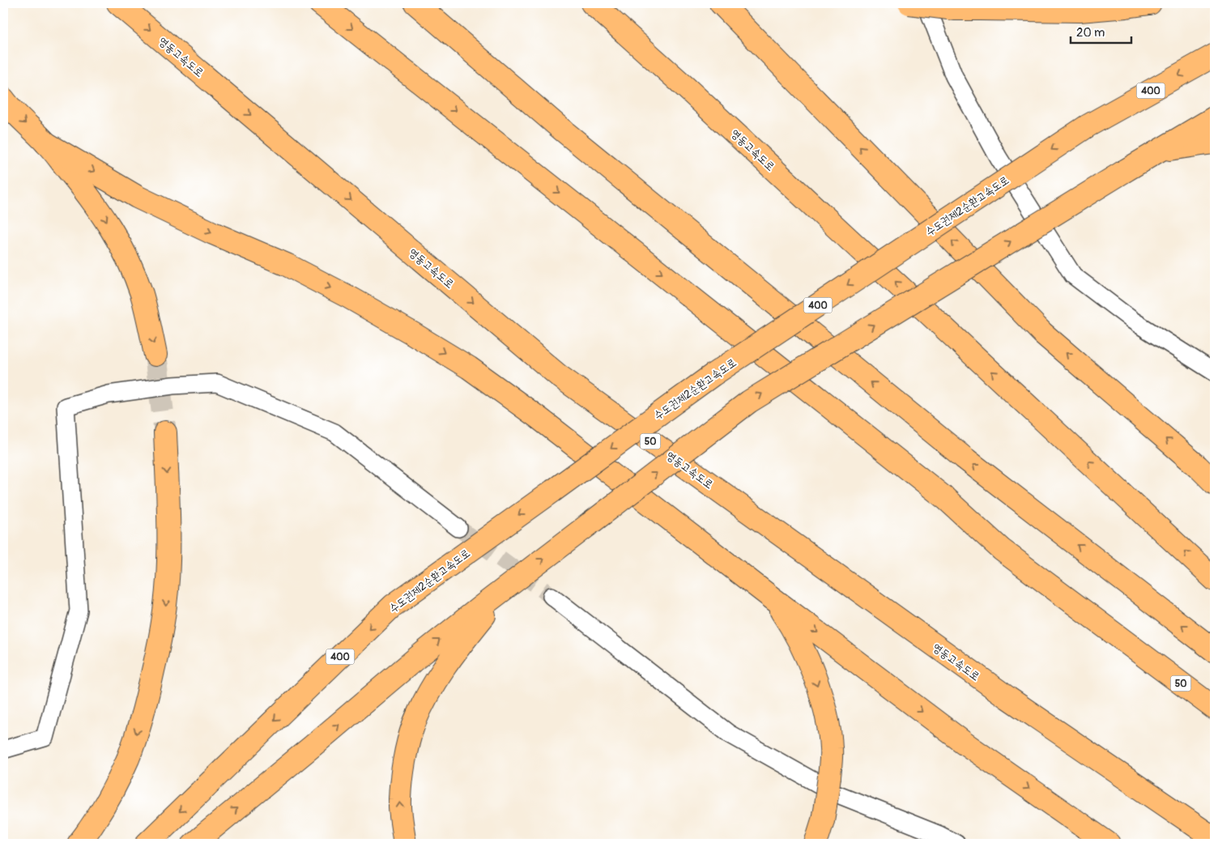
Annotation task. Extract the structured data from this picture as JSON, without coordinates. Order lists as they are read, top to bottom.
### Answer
{
  "streets": {
    "highway": [
      "영동고속도로",
      "400",
      "수도권제2순환고속도로",
      "50"
    ]
  },
  "scale_bar": "20 m"
}
